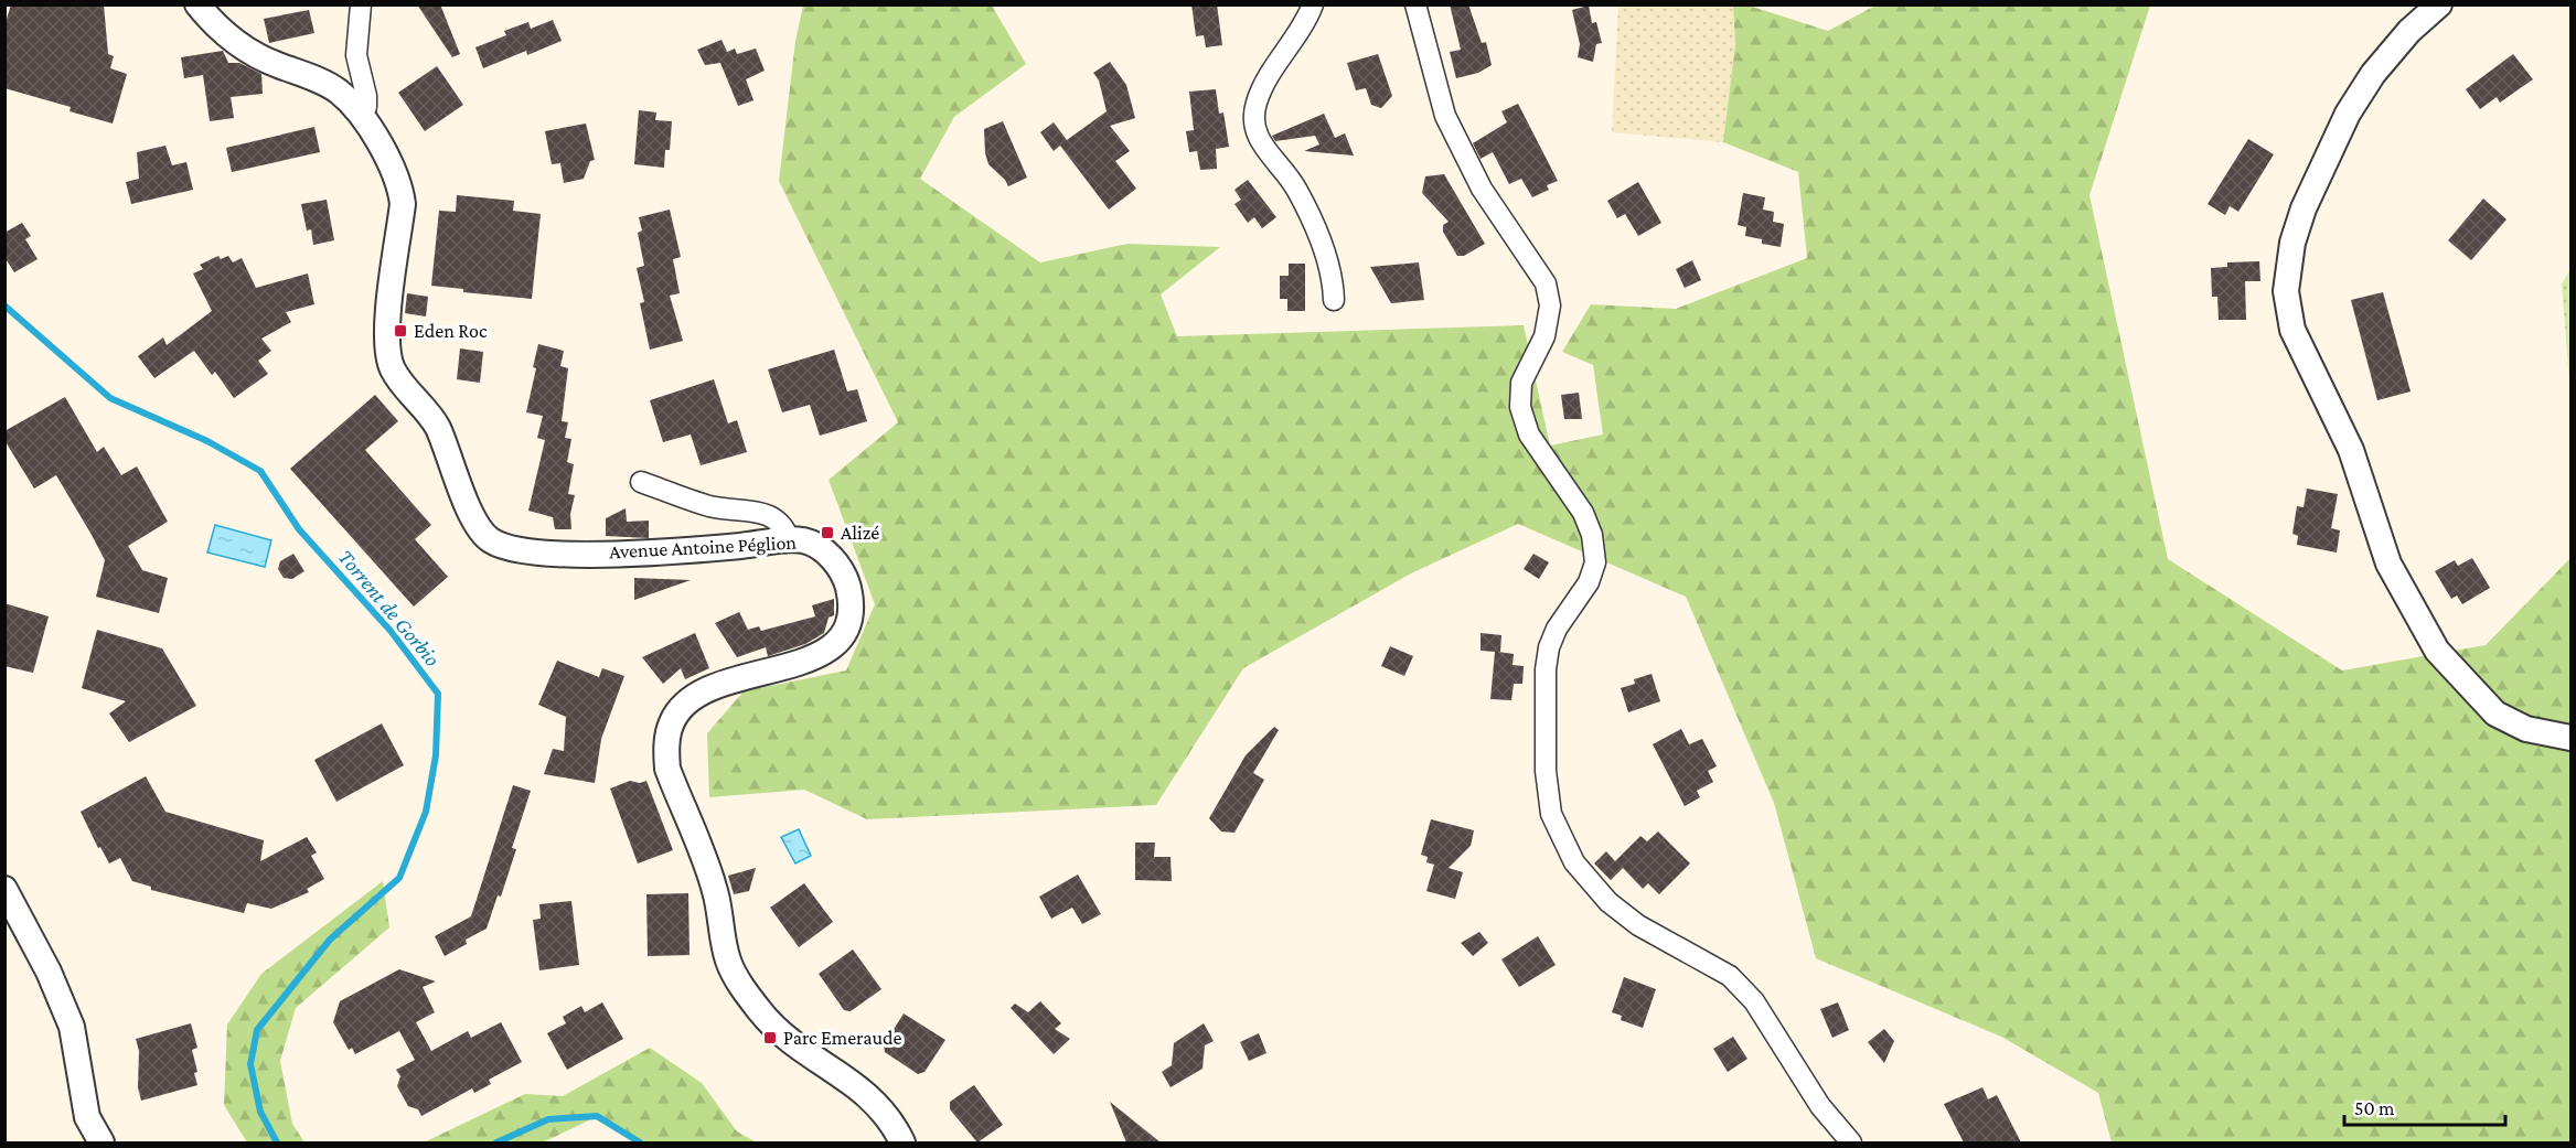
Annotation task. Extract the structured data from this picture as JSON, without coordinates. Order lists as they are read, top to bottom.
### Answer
{
  "streets": {
    "street": ["Avenue Antoine Péglion"]
  },
  "water": ["Torrent de Gorbio"],
  "places": {
    "transit": ["Eden Roc", "Alizé", "Parc Emeraude"]
  },
  "scale_bar": "50 m"
}
